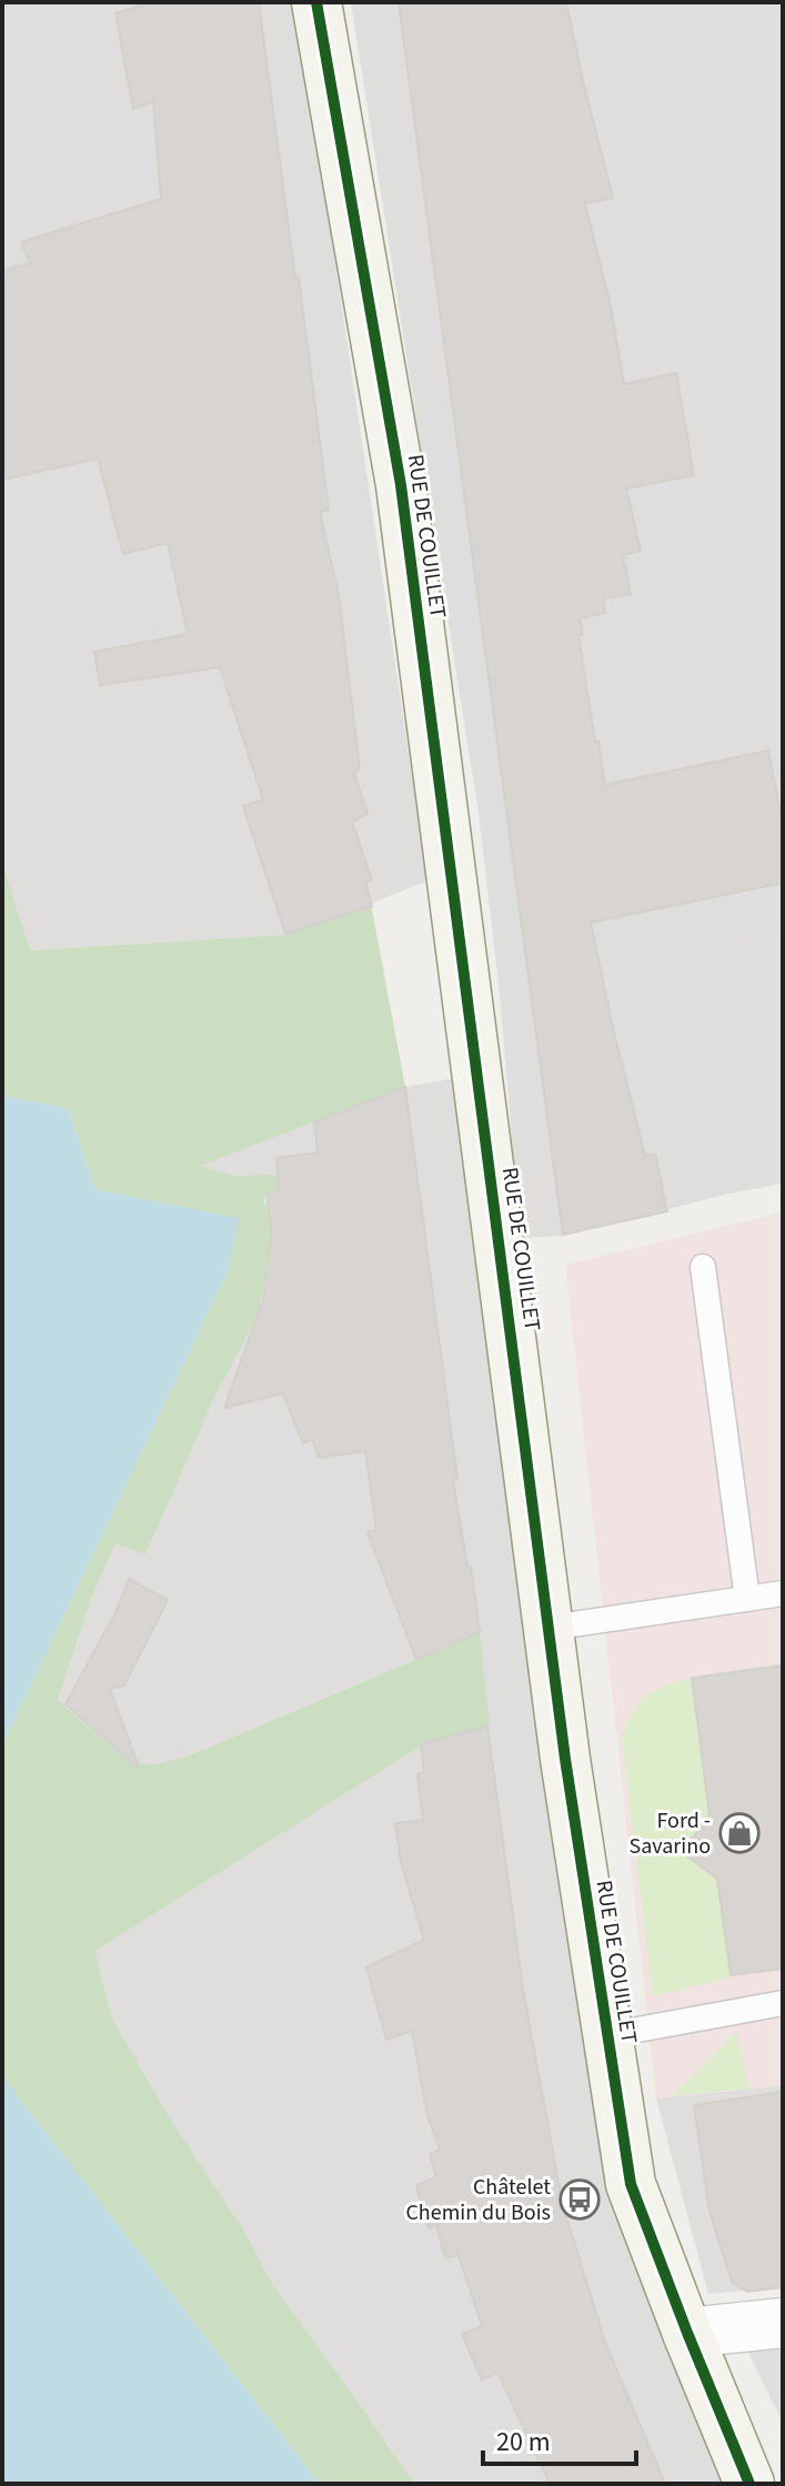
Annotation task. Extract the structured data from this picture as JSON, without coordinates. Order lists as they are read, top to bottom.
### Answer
{
  "streets": {
    "main road": ["RUE DE COUILLET"]
  },
  "places": {
    "shop": ["Ford - Savarino"],
    "bus stop": ["Châtelet Chemin du Bois"]
  },
  "scale_bar": "20 m"
}
